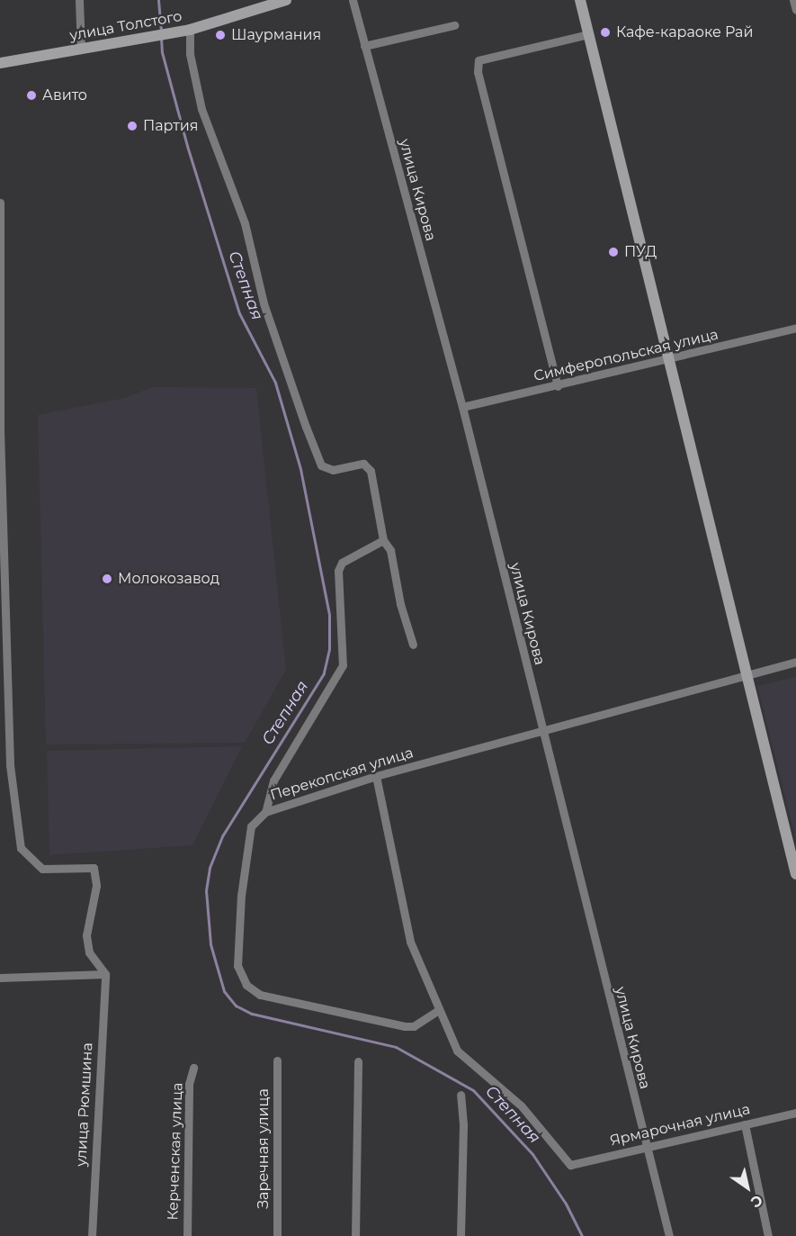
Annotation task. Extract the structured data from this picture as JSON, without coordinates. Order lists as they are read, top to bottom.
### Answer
{
  "streets": {
    "main road": ["улица Толстого"],
    "street": [
      "улица Кирова",
      "Симферопольская улица",
      "Перекопская улица",
      "улица Рюмшина",
      "Ярмарочная улица",
      "Заречная улица",
      "Керченская улица"
    ]
  },
  "crossings": [
    ["улица Кирова", "Симферопольская улица"],
    ["улица Кирова", "Перекопская улица"],
    ["улица Кирова", "Ярмарочная улица"],
    ["Перекопская улица", "Ярмарочная улица"]
  ],
  "water": ["Степная"],
  "places": [
    "Кафе-караоке Рай",
    "Шаурмания",
    "Авито",
    "Партия",
    "ПУД",
    "Молокозавод"
  ],
  "north": "bottom right"
}
